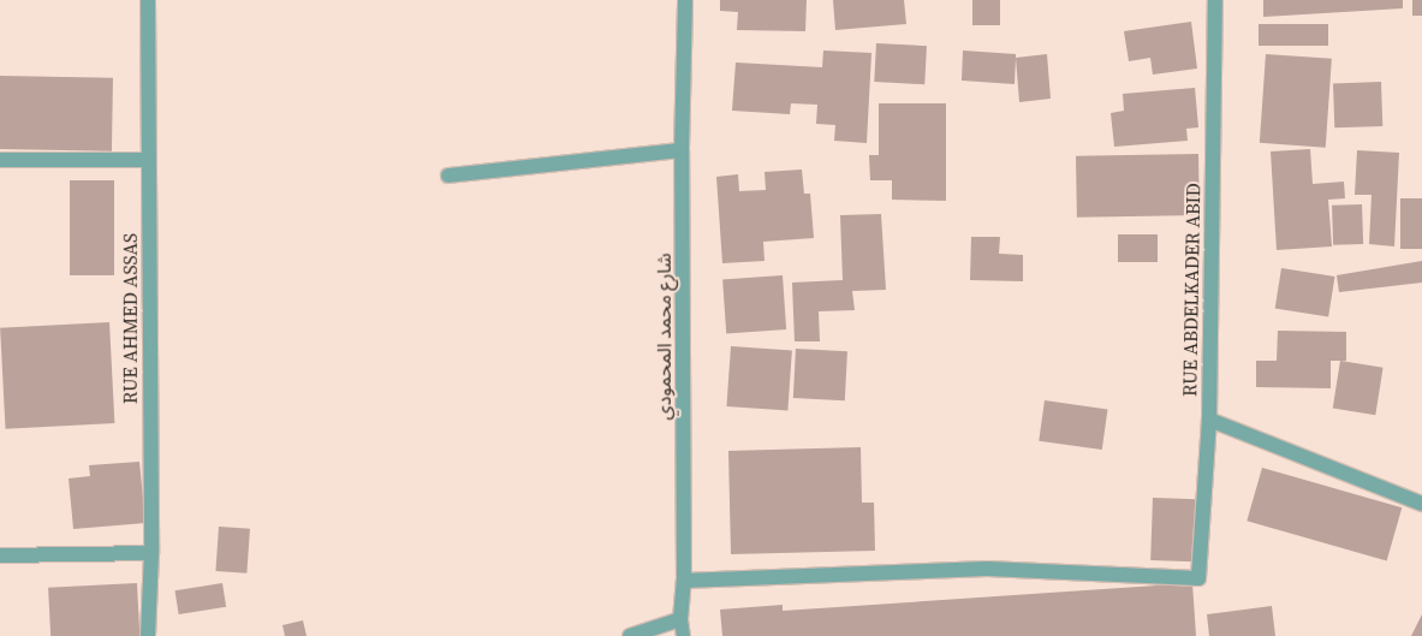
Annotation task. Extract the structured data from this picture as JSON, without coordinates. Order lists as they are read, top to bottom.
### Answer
{
  "streets": {
    "street": ["RUE ABDELKADER ABID", "RUE AHMED ASSAS", "شارع محمد المحمودي"]
  },
  "crossings": [
    ["RUE ABDELKADER ABID", "شارع محمد المحمودي"]
  ]
}
